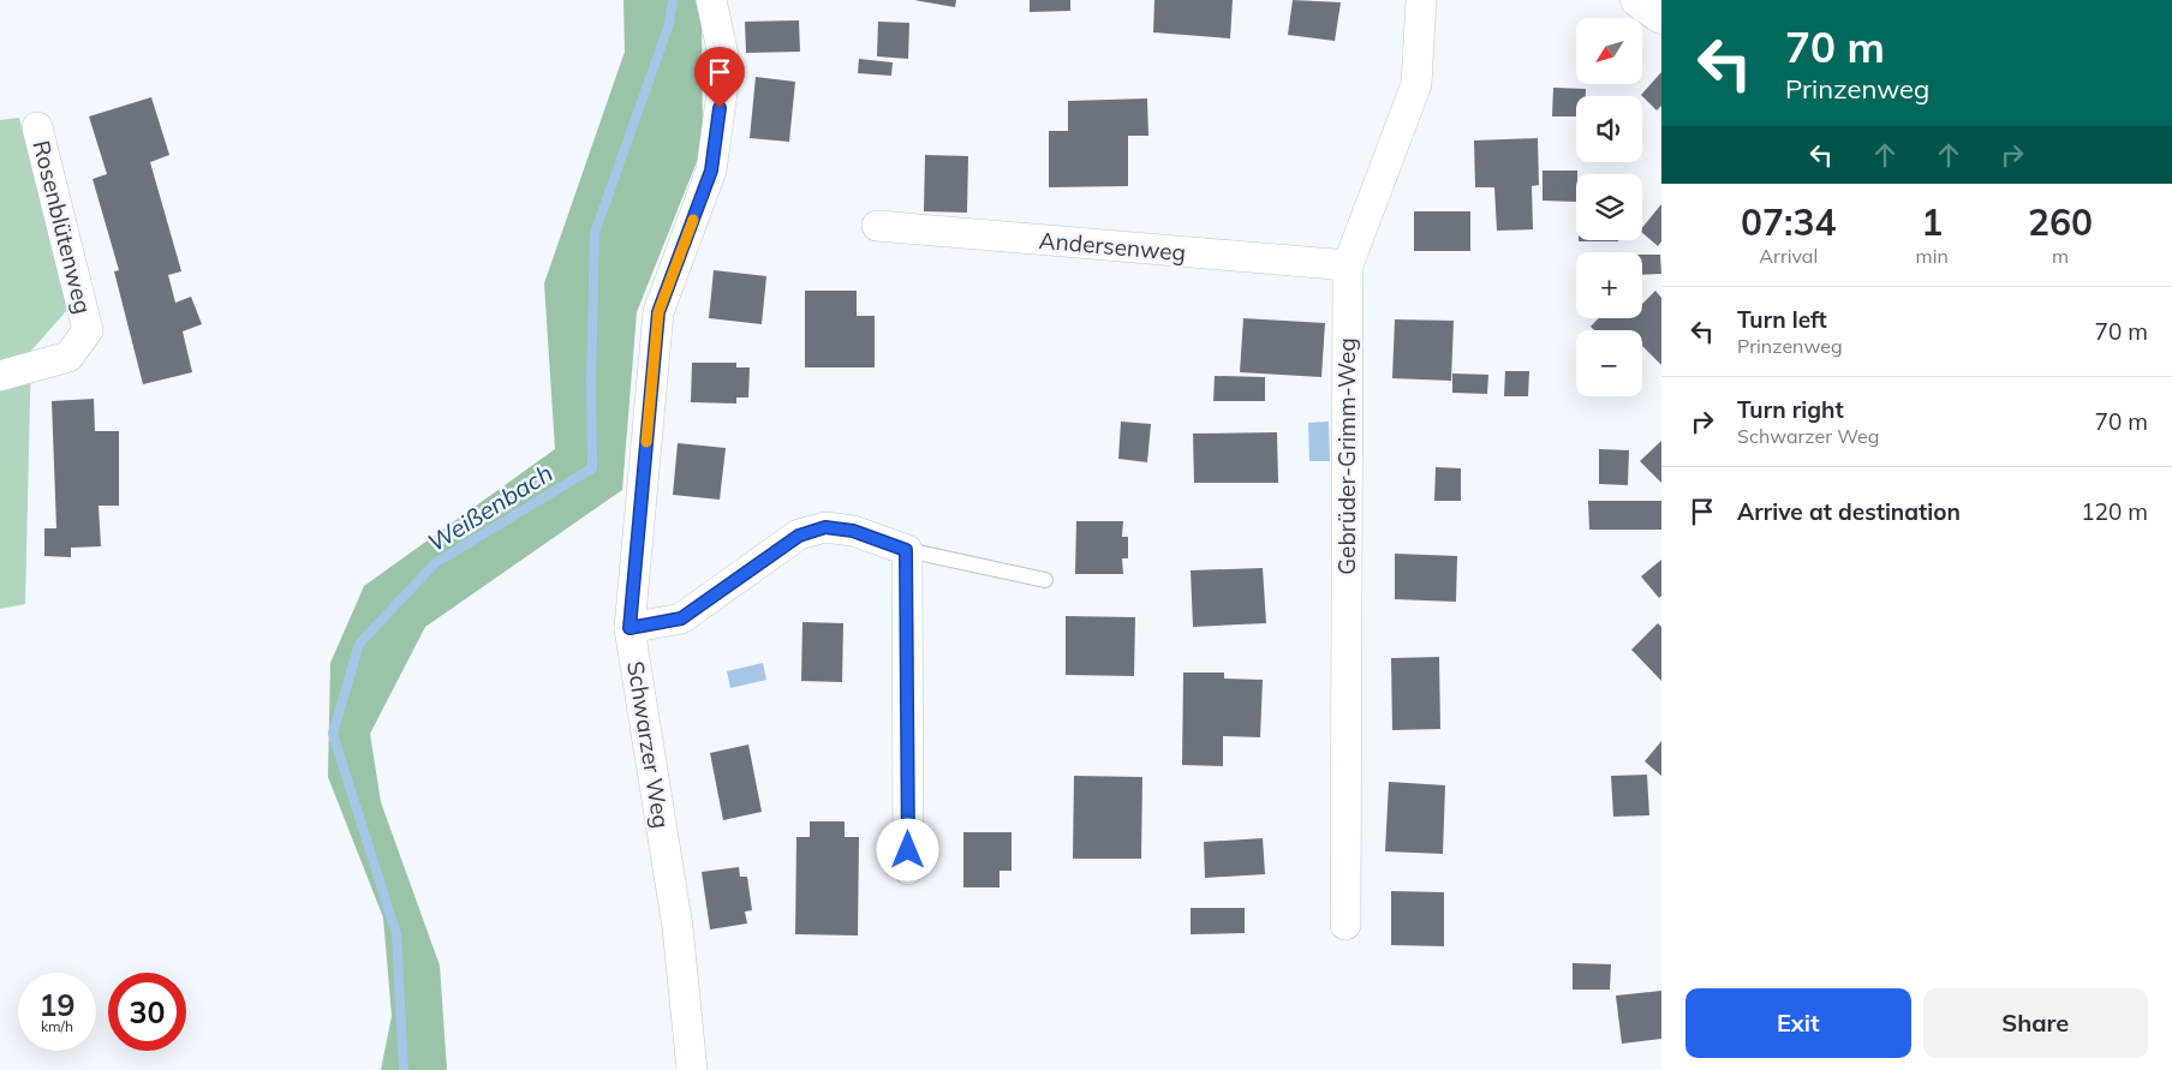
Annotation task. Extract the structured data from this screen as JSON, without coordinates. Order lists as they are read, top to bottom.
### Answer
{
  "streets": {
    "street": [
      "Rosenblütenweg",
      "Andersenweg",
      "Gebrüder-Grimm-Weg",
      "Schwarzer Weg"
    ]
  },
  "crossings": [
    ["Andersenweg", "Gebrüder-Grimm-Weg"]
  ],
  "water": ["Weißenbach"],
  "north": "bottom left",
  "page": {
    "turn": ["70 m", "Prinzenweg"],
    "map_buttons": ["+", "−"],
    "eta": [
      "07:34",
      "Arrival",
      "1",
      "min",
      "260",
      "m"
    ],
    "list": [
      {
        "name": "Turn left",
        "note": "Prinzenweg",
        "value": "70 m"
      },
      {
        "name": "Turn right",
        "note": "Schwarzer Weg",
        "value": "70 m"
      },
      {
        "name": "Arrive at destination",
        "value": "120 m"
      }
    ],
    "speed": "19 km/h",
    "limit": "30",
    "buttons": ["Exit", "Share"]
  }
}
